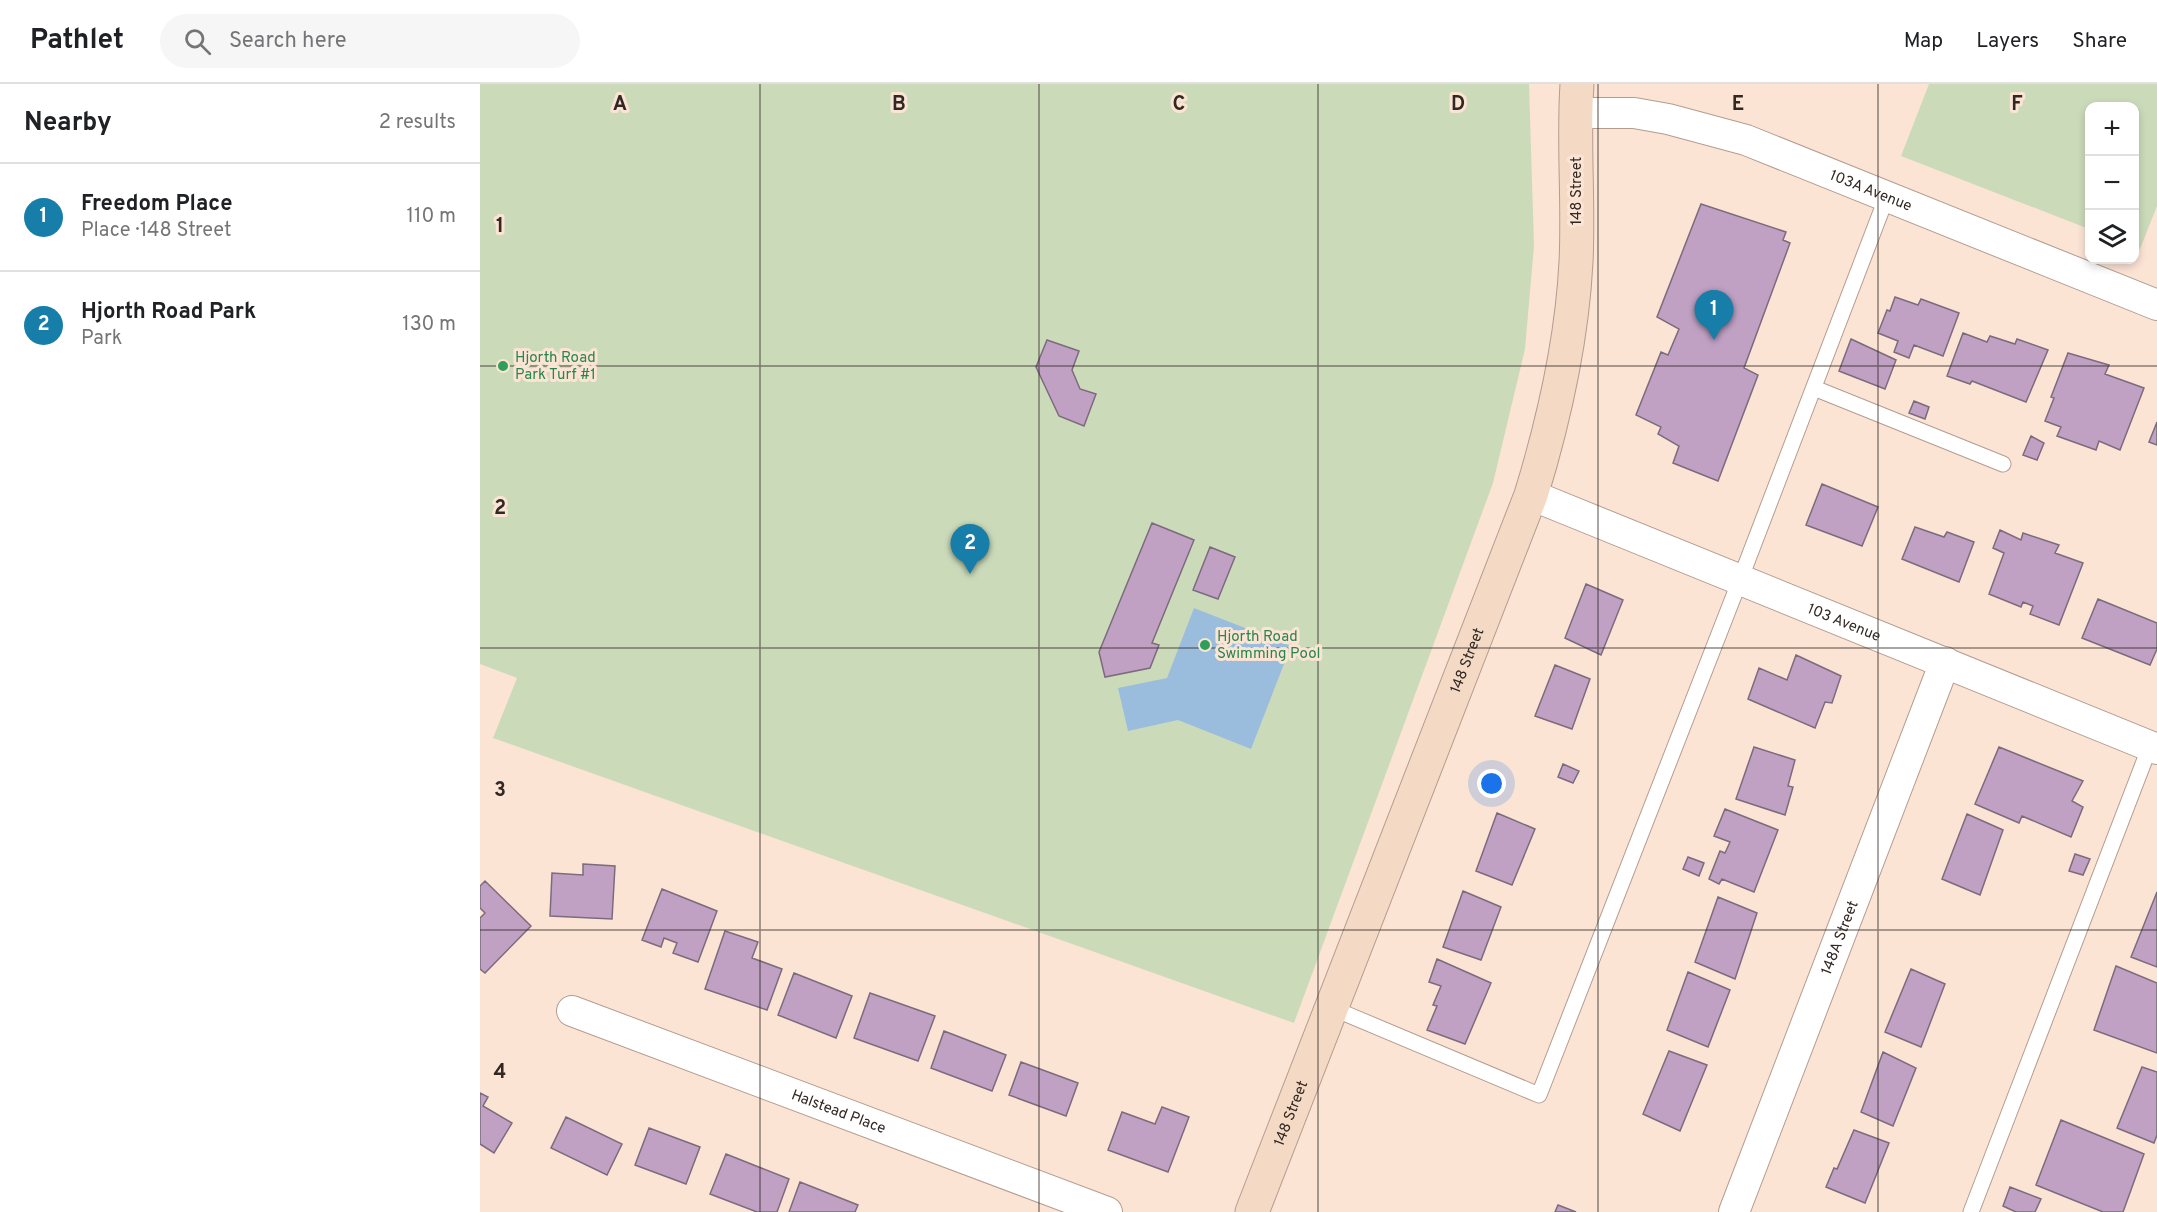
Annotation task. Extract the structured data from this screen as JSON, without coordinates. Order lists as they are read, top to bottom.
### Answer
{
  "streets": {
    "main road": ["148 Street"],
    "street": [
      "103A Avenue",
      "103 Avenue",
      "148A Street",
      "Halstead Place"
    ]
  },
  "crossings": [
    ["103A Avenue", "148 Street"],
    ["148 Street", "103 Avenue"],
    ["103 Avenue", "148A Street"]
  ],
  "places": ["Hjorth Road Park Turf #1", "Hjorth Road Swimming Pool"],
  "page": {
    "header": "Pathlet",
    "search": "Search here",
    "nav": ["Map", "Layers", "Share"],
    "heading": ["Nearby", "2 results"],
    "map_buttons": ["+", "−"],
    "list": [
      {
        "mark": "1",
        "name": "Freedom Place",
        "note": "Place · 148 Street",
        "value": "110 m"
      },
      {
        "mark": "2",
        "name": "Hjorth Road Park",
        "note": "Park",
        "value": "130 m"
      }
    ],
    "pins": ["1", "2"]
  },
  "grid": {
    "columns": [
      "A",
      "B",
      "C",
      "D",
      "E",
      "F"
    ],
    "rows": [
      "1",
      "2",
      "3",
      "4"
    ]
  }
}
